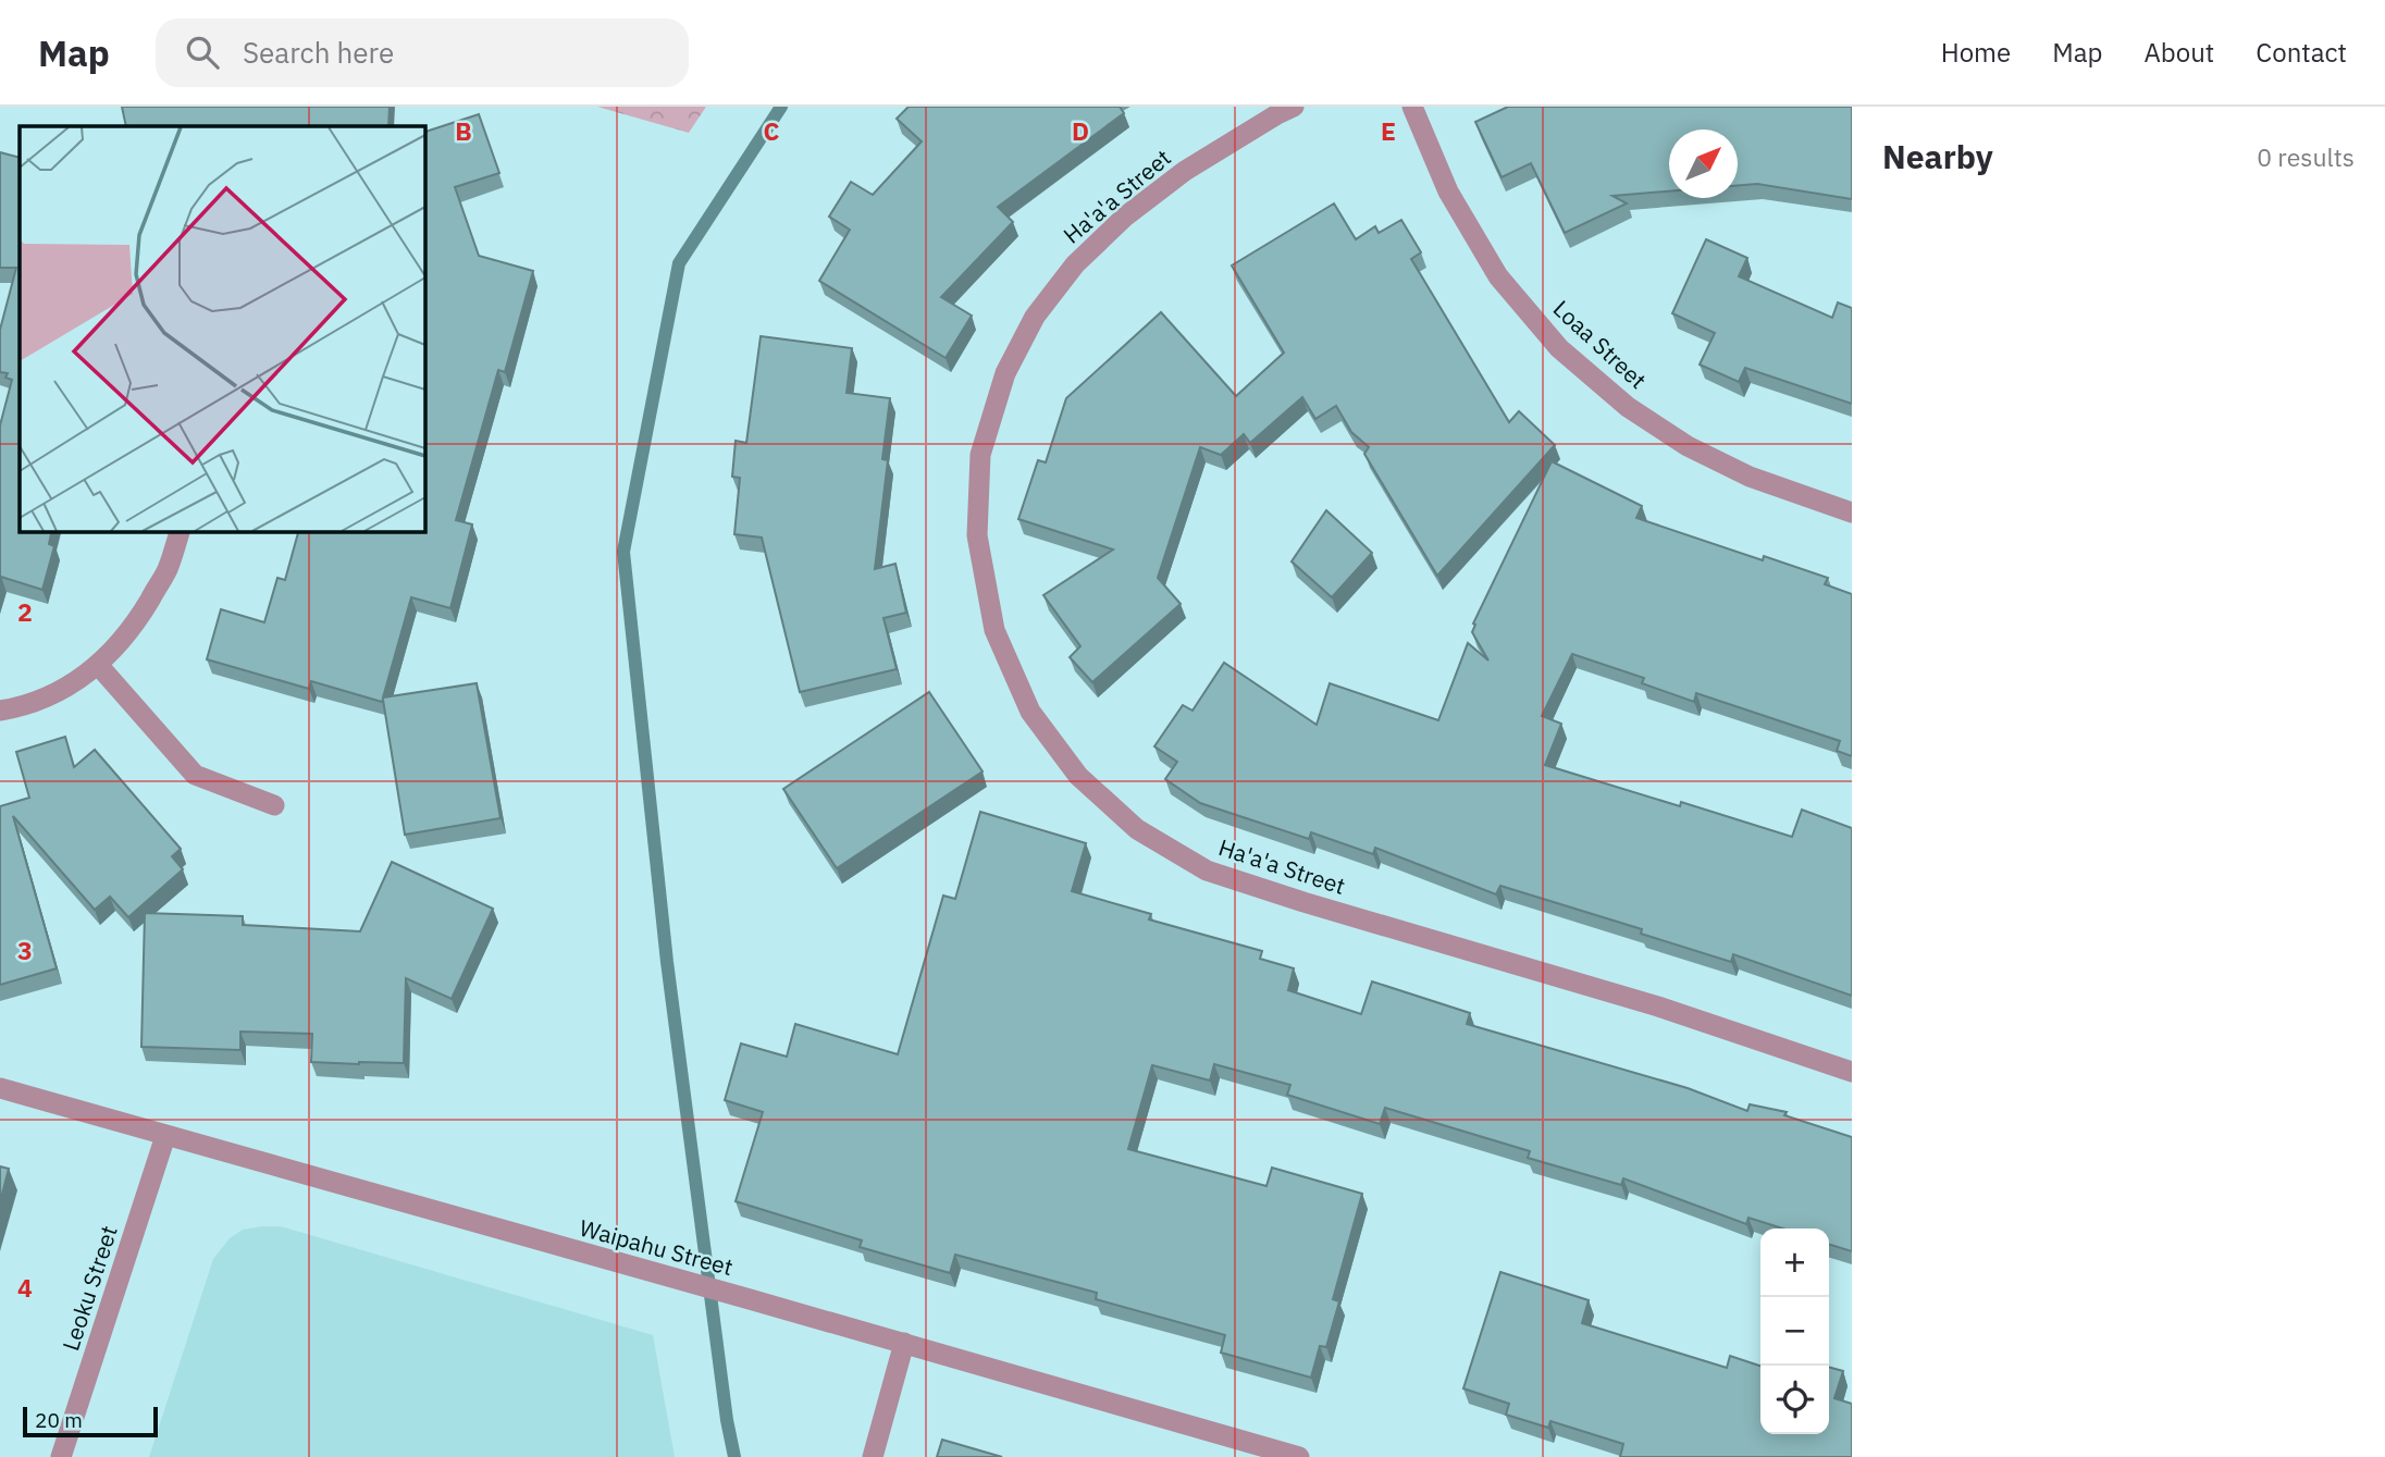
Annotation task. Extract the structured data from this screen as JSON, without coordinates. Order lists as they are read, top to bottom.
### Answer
{
  "streets": {
    "street": [
      "Ha'a'a Street",
      "Loaa Street",
      "Waipahu Street",
      "Leoku Street"
    ]
  },
  "crossings": [
    ["Waipahu Street", "Leoku Street"]
  ],
  "scale_bar": "20 m",
  "north": "top right",
  "page": {
    "header": "Map",
    "search": "Search here",
    "nav": [
      "Home",
      "Map",
      "About",
      "Contact"
    ],
    "heading": ["Nearby", "0 results"],
    "map_buttons": ["+", "−"],
    "scale": "20 m"
  },
  "grid": {
    "columns": [
      "B",
      "C",
      "D",
      "E"
    ],
    "rows": ["2", "3", "4"]
  }
}
